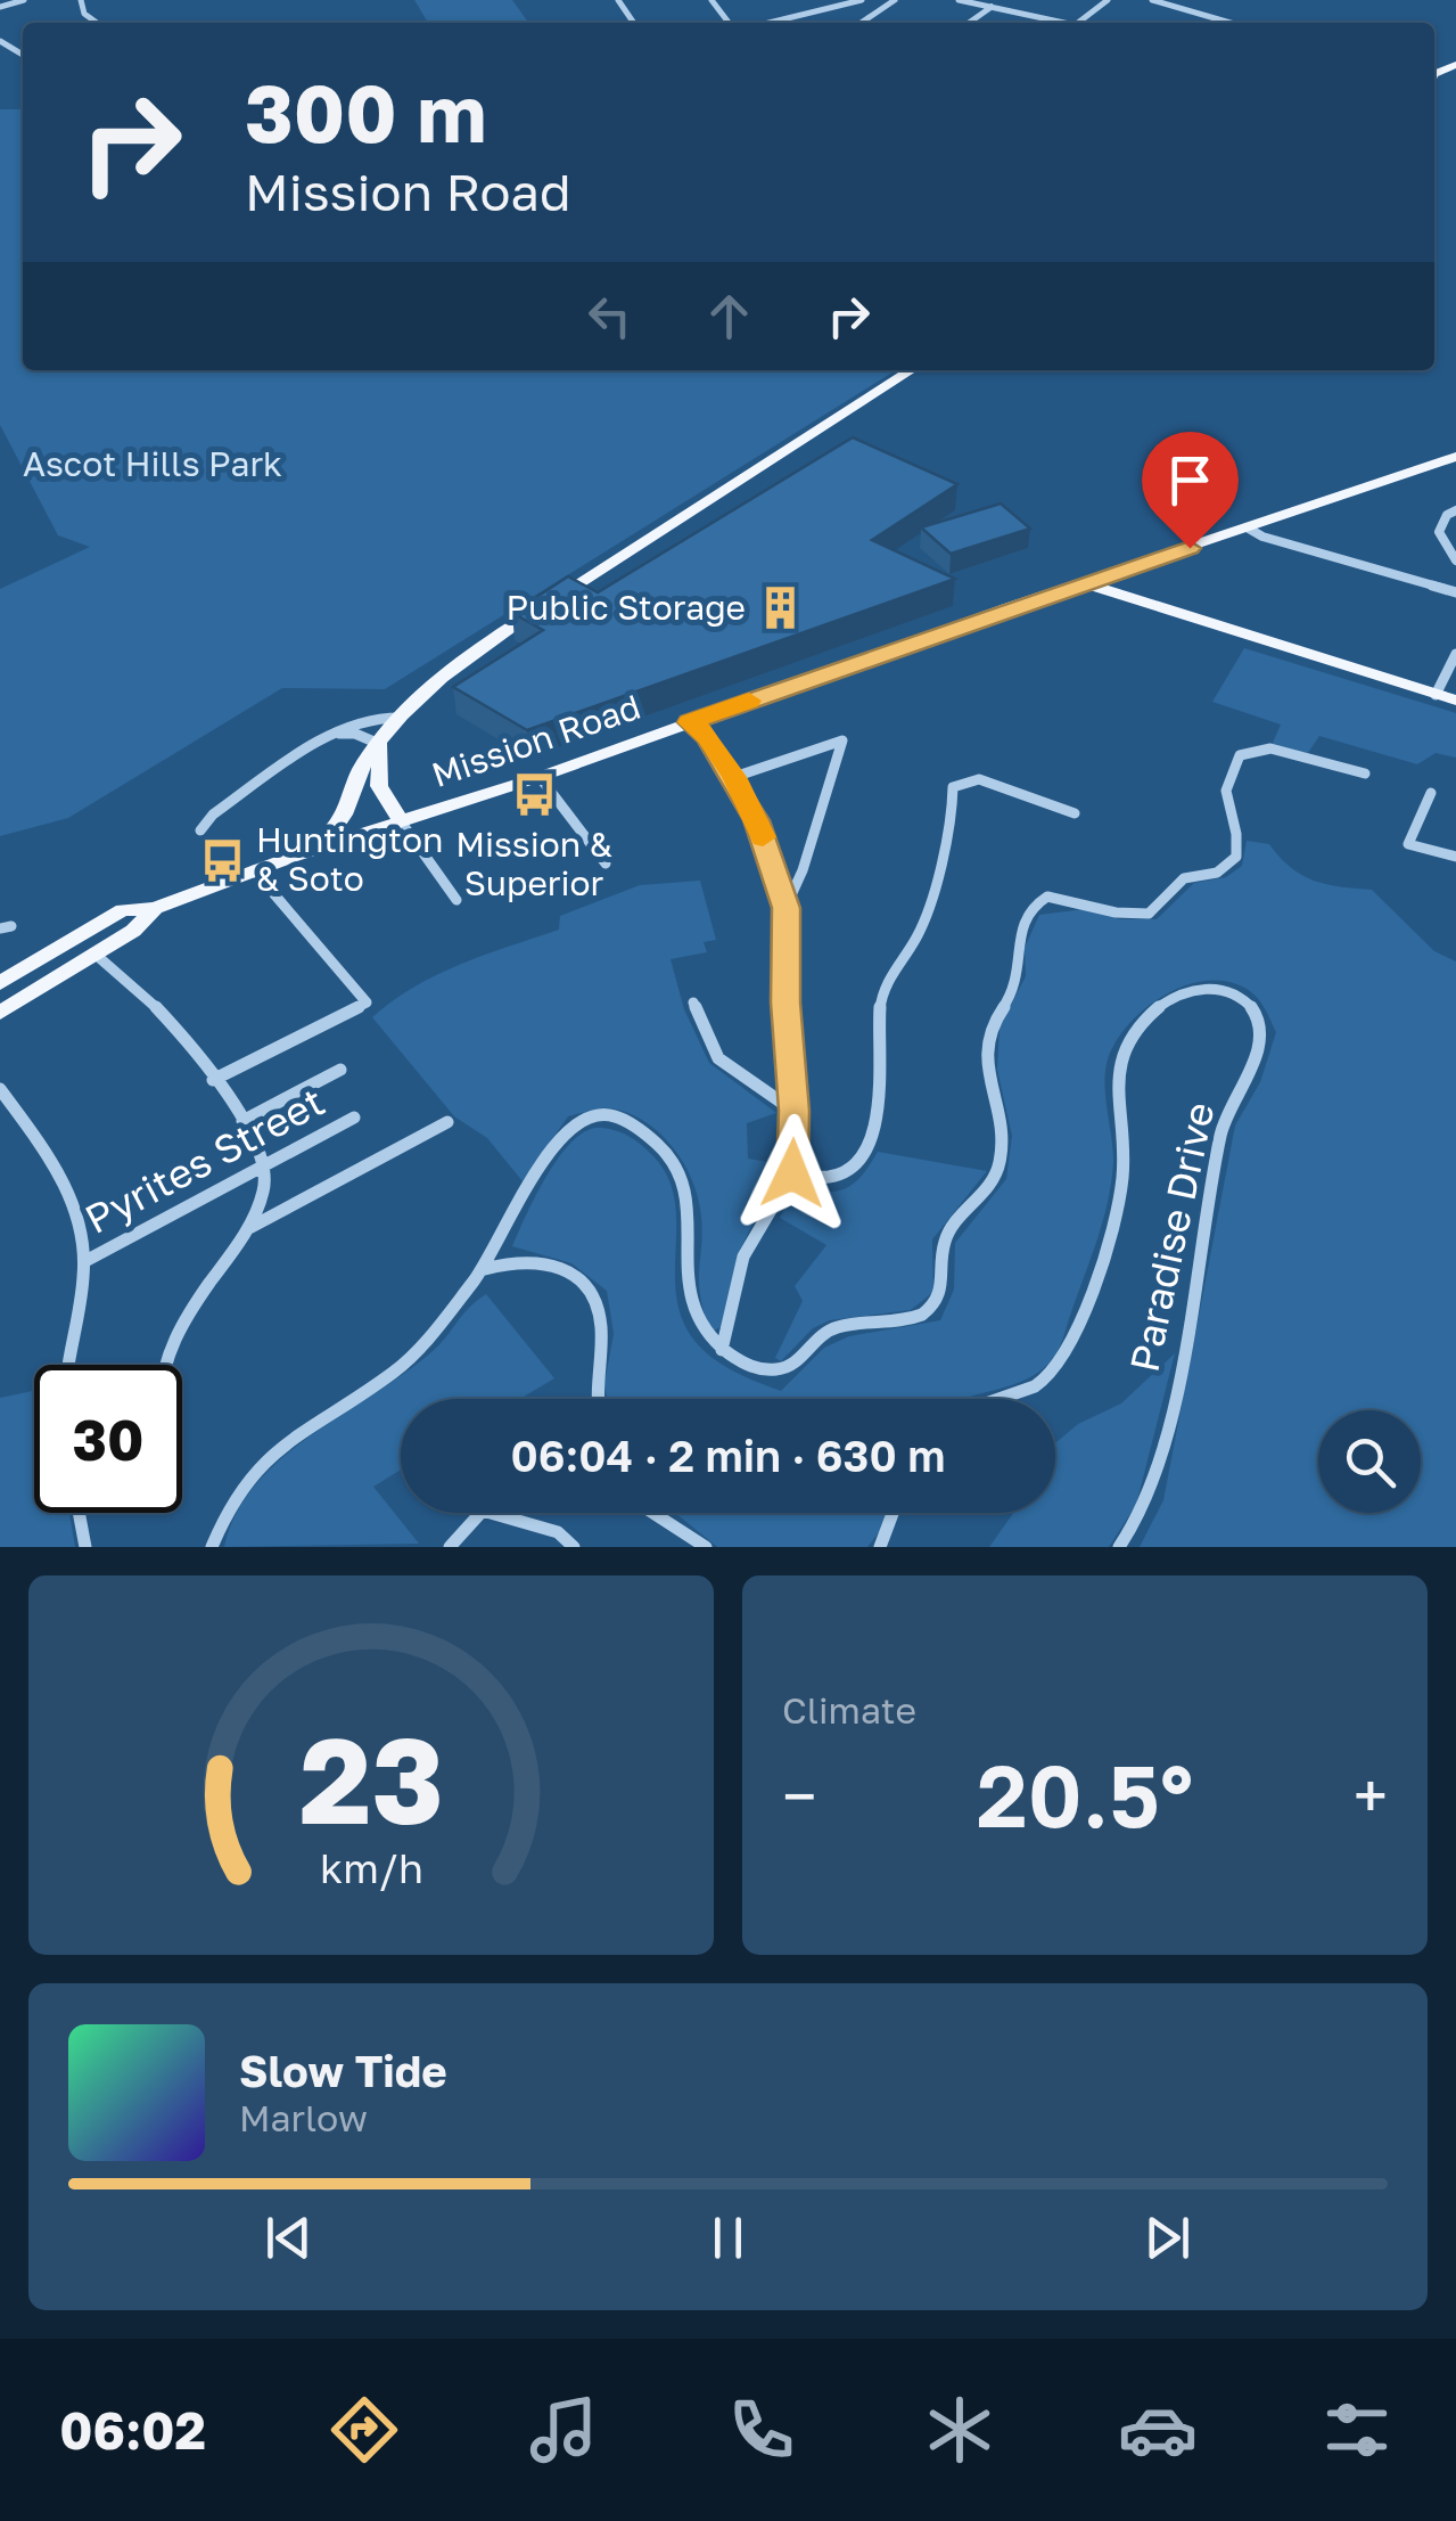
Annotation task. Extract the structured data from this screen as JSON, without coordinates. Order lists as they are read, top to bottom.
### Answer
{
  "streets": {
    "main road": ["Mission Road"],
    "street": ["Pyrites Street", "Paradise Drive"]
  },
  "parks": ["Ascot Hills Park"],
  "places": {
    "building": ["Public Storage"],
    "bus stop": ["Mission & Superior", "Huntington & Soto"]
  },
  "page": {
    "turn": ["300 m", "Mission Road"],
    "limit": "30",
    "trip": "06:04 · 2 min · 630 m",
    "tile": "Climate",
    "heat": ["−", "20.5°", "+"],
    "song": ["Slow Tide", "Marlow"],
    "tabs": "06:02",
    "gauge": ["23", "km/h"]
  }
}
